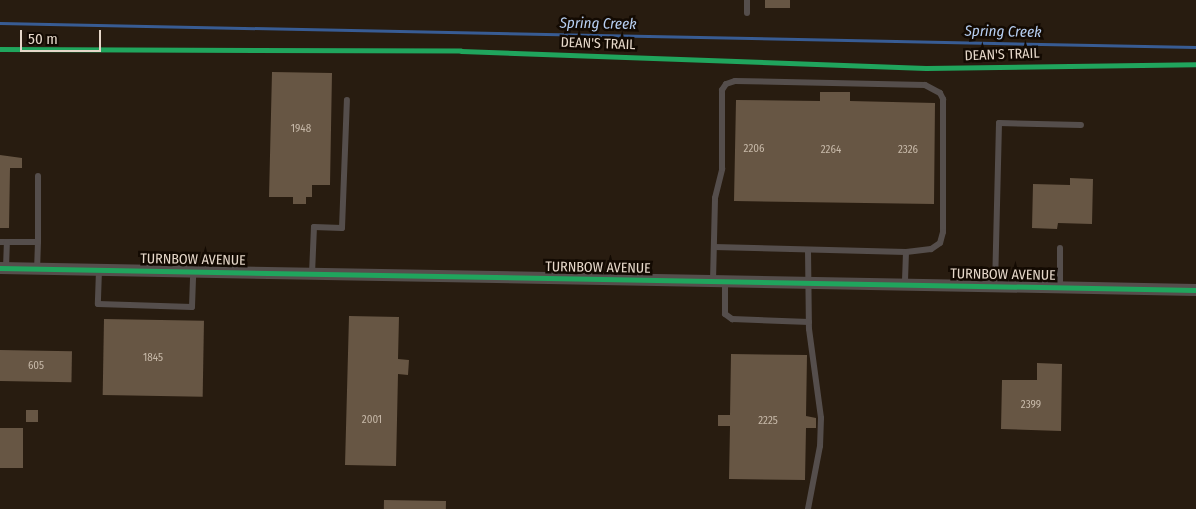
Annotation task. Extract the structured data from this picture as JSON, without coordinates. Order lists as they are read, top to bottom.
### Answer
{
  "streets": {
    "street": ["TURNBOW AVENUE"],
    "cycle path": ["DEAN'S TRAIL"]
  },
  "water": ["Spring Creek"],
  "house_numbers": [
    "1948",
    "2206",
    "2264",
    "2326",
    "1845",
    "605",
    "2399",
    "2001",
    "2225"
  ],
  "scale_bar": "50 m"
}
